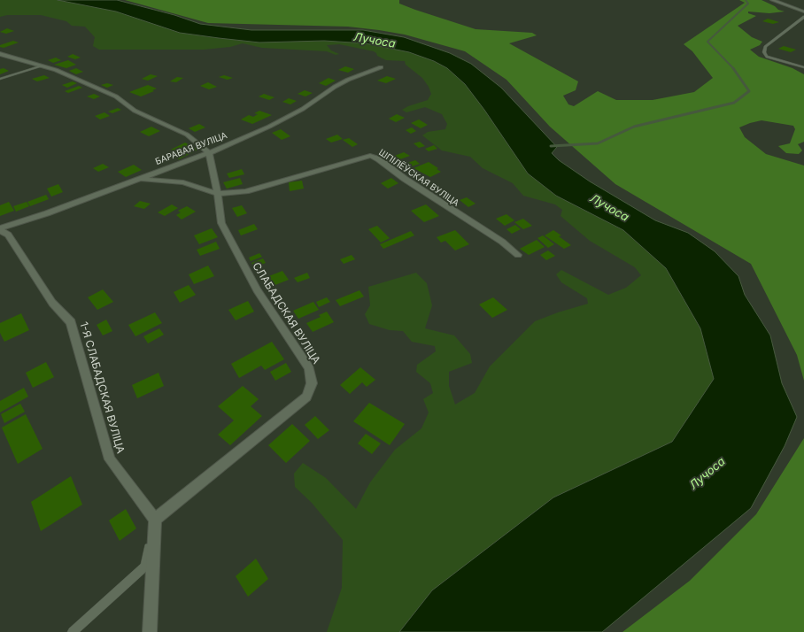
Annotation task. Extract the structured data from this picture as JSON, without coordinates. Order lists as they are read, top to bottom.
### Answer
{
  "streets": {
    "street": [
      "БАРАВАЯ ВУЛІЦА",
      "ШПІЛЁЎСКАЯ ВУЛІЦА",
      "СЛАБАДСКАЯ ВУЛІЦА",
      "1-Я СЛАБАДСКАЯ ВУЛІЦА"
    ]
  },
  "crossings": [
    ["БАРАВАЯ ВУЛІЦА", "СЛАБАДСКАЯ ВУЛІЦА"],
    ["БАРАВАЯ ВУЛІЦА", "1-Я СЛАБАДСКАЯ ВУЛІЦА"],
    ["ШПІЛЁЎСКАЯ ВУЛІЦА", "СЛАБАДСКАЯ ВУЛІЦА"],
    ["СЛАБАДСКАЯ ВУЛІЦА", "1-Я СЛАБАДСКАЯ ВУЛІЦА"]
  ],
  "water": ["Лучоса"]
}
